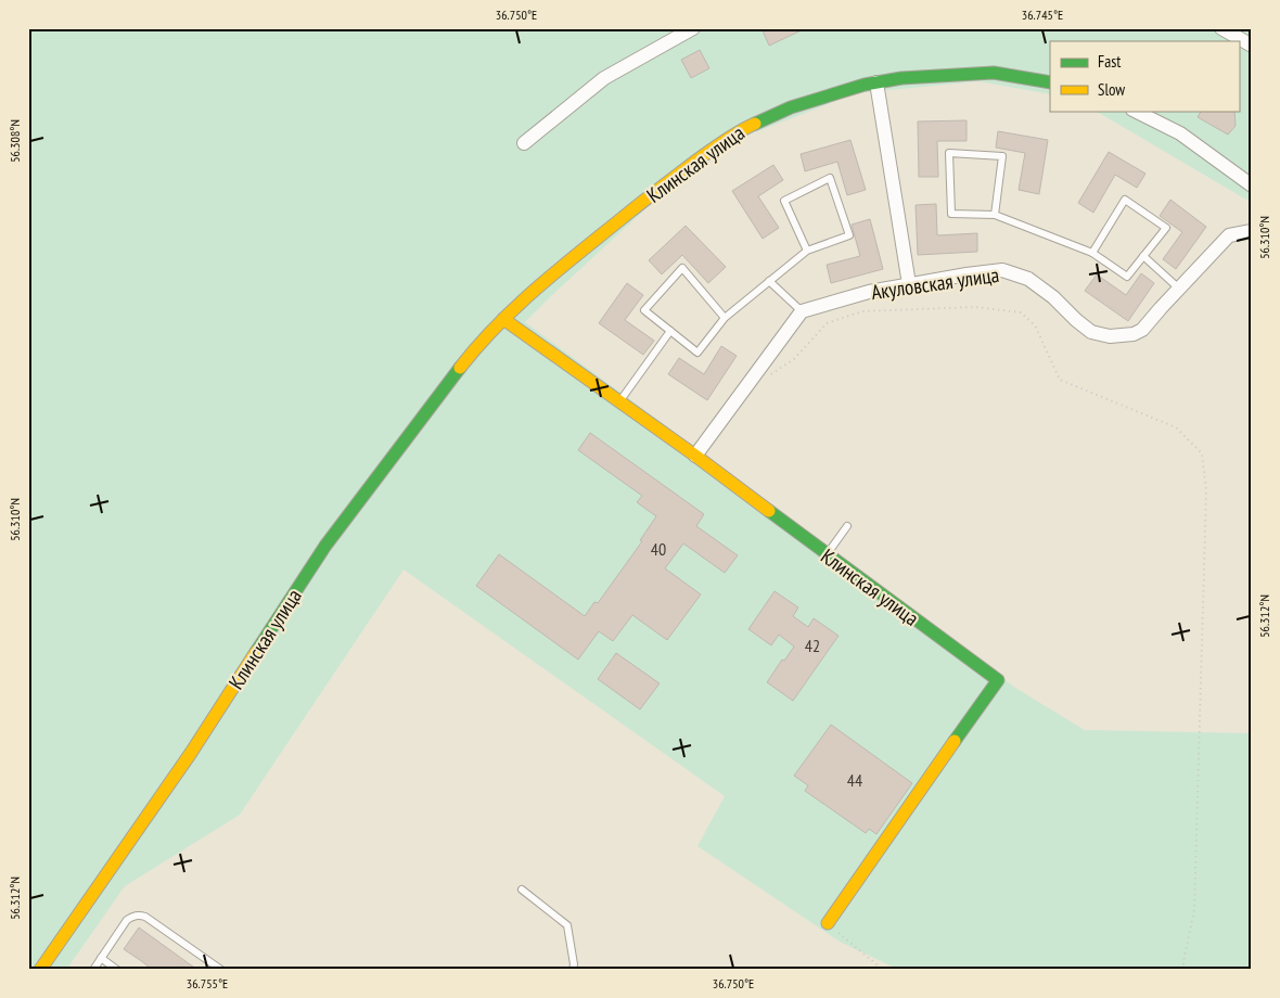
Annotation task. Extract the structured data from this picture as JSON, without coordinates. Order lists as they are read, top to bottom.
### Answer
{
  "streets": {
    "street": ["Клинская улица", "Акуловская улица"]
  },
  "house_numbers": ["40", "42", "44"],
  "legend": ["Fast", "Slow"],
  "coordinates": [
    "36.750°E",
    "36.745°E",
    "56.308°N",
    "56.310°N",
    "56.312°N",
    "36.755°E"
  ]
}
